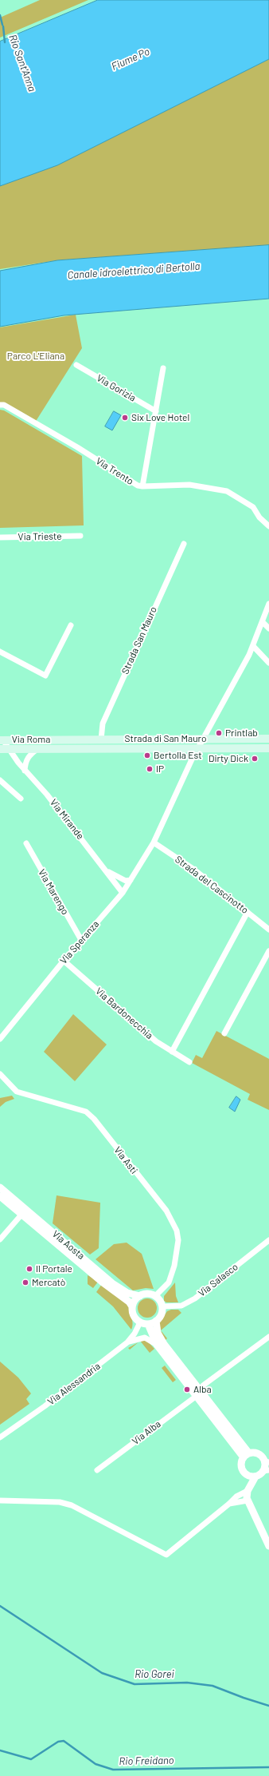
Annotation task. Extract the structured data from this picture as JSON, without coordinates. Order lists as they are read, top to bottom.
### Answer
{
  "streets": {
    "main road": ["Strada di San Mauro", "Via Roma"],
    "street": [
      "Via Gorizia",
      "Via Trento",
      "Via Trieste",
      "Strada San Mauro",
      "Via Mirande",
      "Strada del Cascinotto",
      "Via Marengo",
      "Via Speranza",
      "Via Bardonecchia",
      "Via Asti",
      "Via Aosta",
      "Via Salasco",
      "Via Alessandria",
      "Via Alba"
    ]
  },
  "crossings": [
    ["Via Gorizia", "Via Trento"],
    ["Strada San Mauro", "Strada di San Mauro"],
    ["Strada di San Mauro", "Via Roma"],
    ["Strada di San Mauro", "Via Speranza"],
    ["Via Roma", "Via Mirande"],
    ["Via Mirande", "Via Speranza"],
    ["Strada del Cascinotto", "Via Speranza"],
    ["Via Marengo", "Via Speranza"],
    ["Via Speranza", "Via Bardonecchia"],
    ["Via Asti", "Via Aosta"],
    ["Via Asti", "Via Salasco"],
    ["Via Asti", "Via Alessandria"],
    ["Via Aosta", "Via Salasco"],
    ["Via Aosta", "Via Alessandria"],
    ["Via Salasco", "Via Alessandria"]
  ],
  "water": [
    "Fiume Po",
    "Rio Sant'Anna",
    "Canale idroelettrico di Bertolla",
    "Rio Gorei",
    "Rio Freidano"
  ],
  "parks": ["Parco L'Eliana"],
  "places": [
    "Six Love Hotel",
    "Printlab",
    "Bertolla Est",
    "Dirty Dick",
    "IP",
    "Il Portale",
    "Mercatò",
    "Alba"
  ]
}
